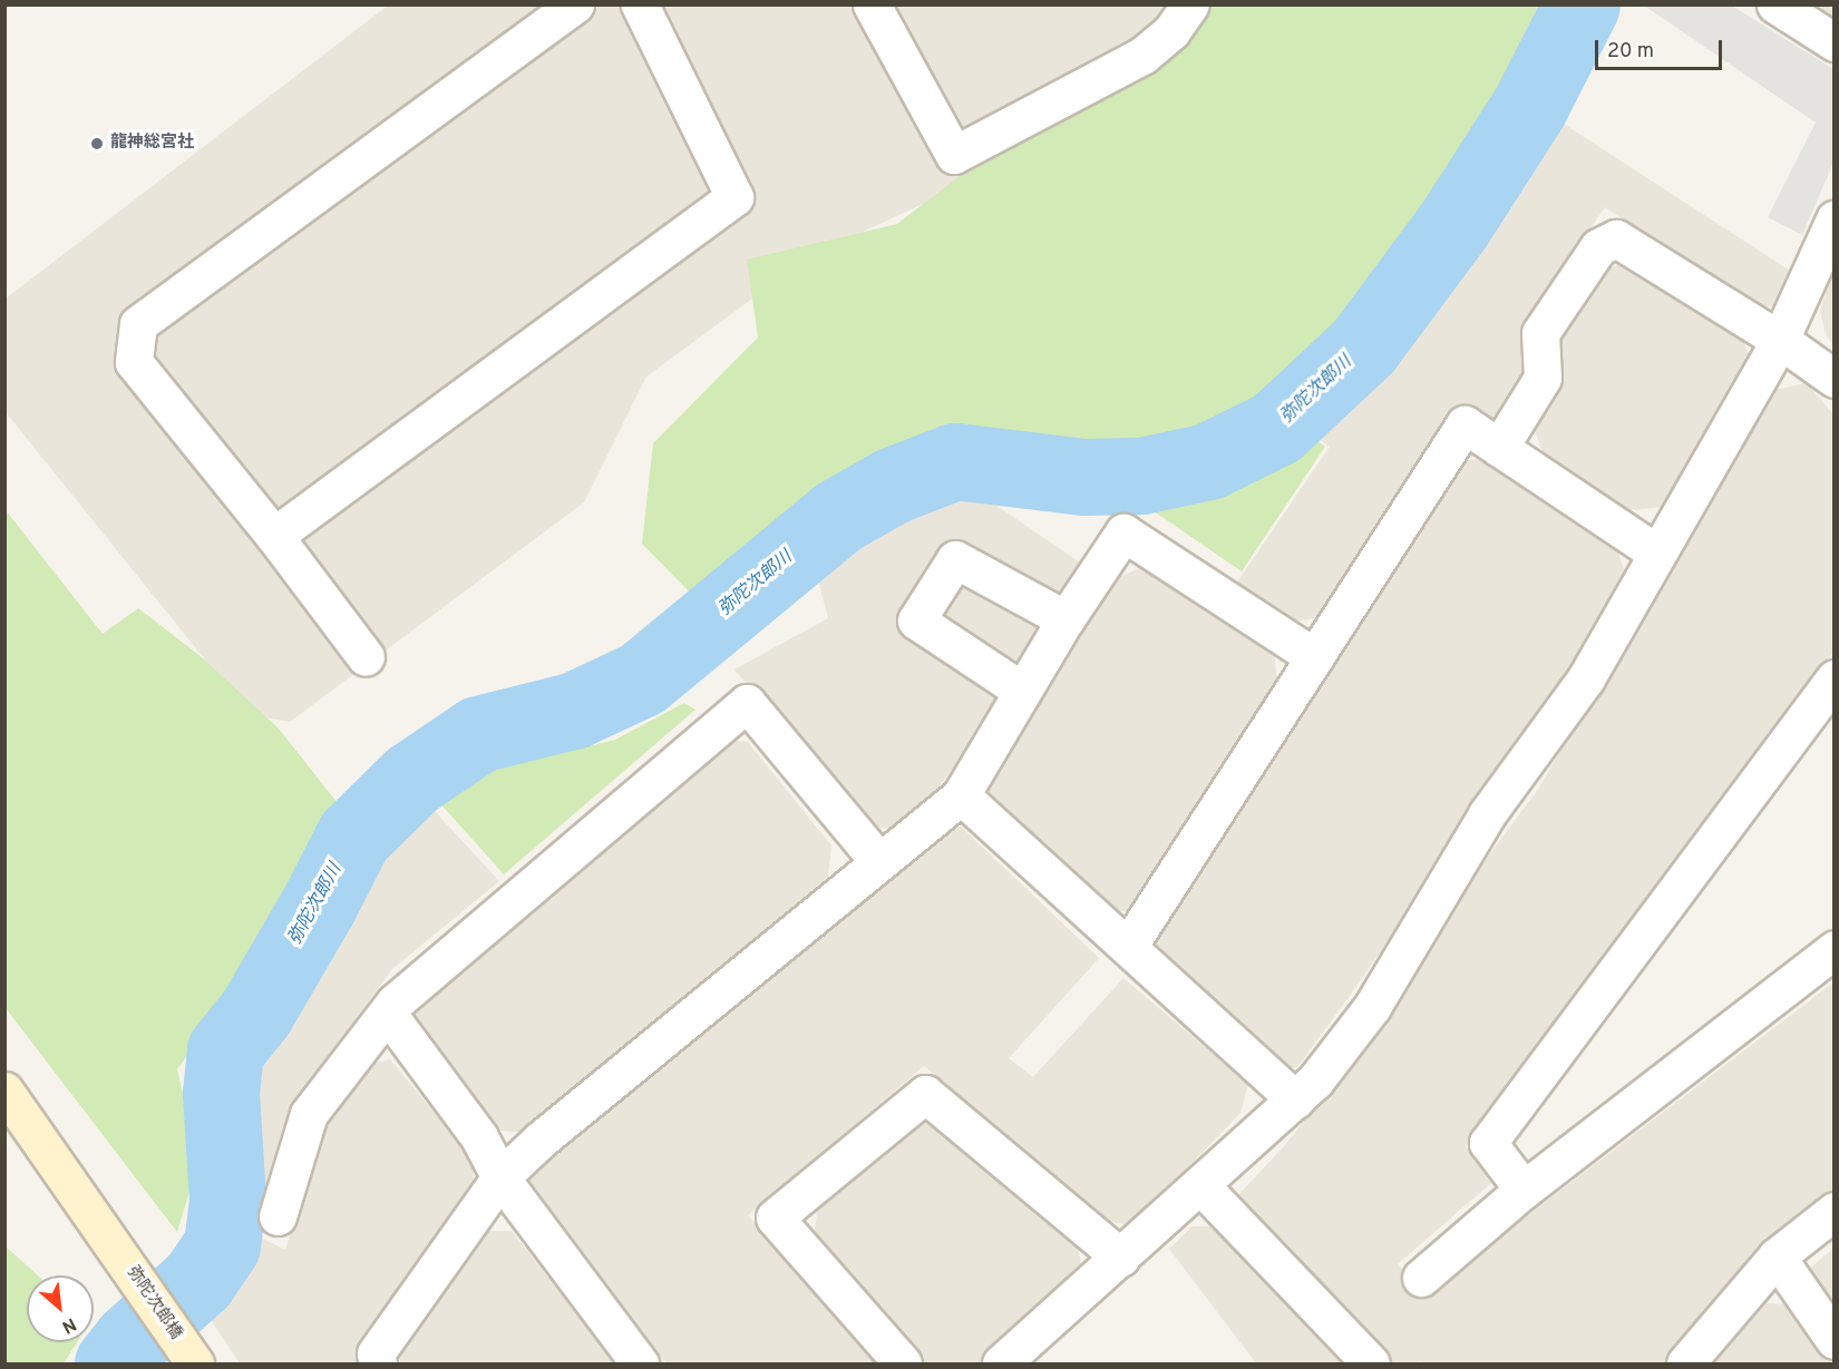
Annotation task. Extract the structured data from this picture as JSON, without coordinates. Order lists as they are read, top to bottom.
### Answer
{
  "streets": {
    "street": ["弥陀次郎橋"]
  },
  "water": ["弥陀次郎川"],
  "places": ["龍神総宮社"],
  "scale_bar": "20 m",
  "north": "bottom right"
}
